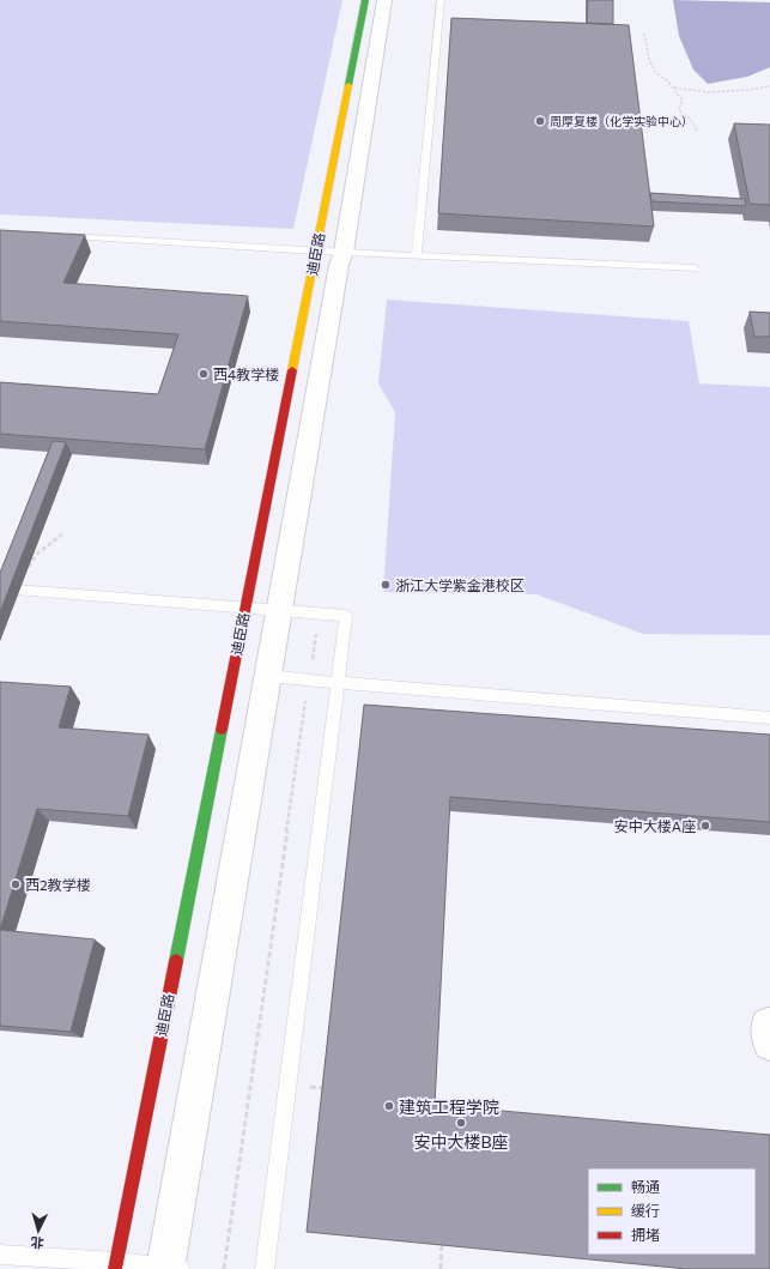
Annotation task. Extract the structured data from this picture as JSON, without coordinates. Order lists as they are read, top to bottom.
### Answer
{
  "streets": {
    "street": ["迪臣路"]
  },
  "places": [
    "周厚复楼（化学实验中心）",
    "西4教学楼",
    "浙江大学紫金港校区",
    "安中大楼A座",
    "西2教学楼",
    "建筑工程学院",
    "安中大楼B座"
  ],
  "legend": ["畅通", "缓行", "拥堵"],
  "north": "bottom"
}
